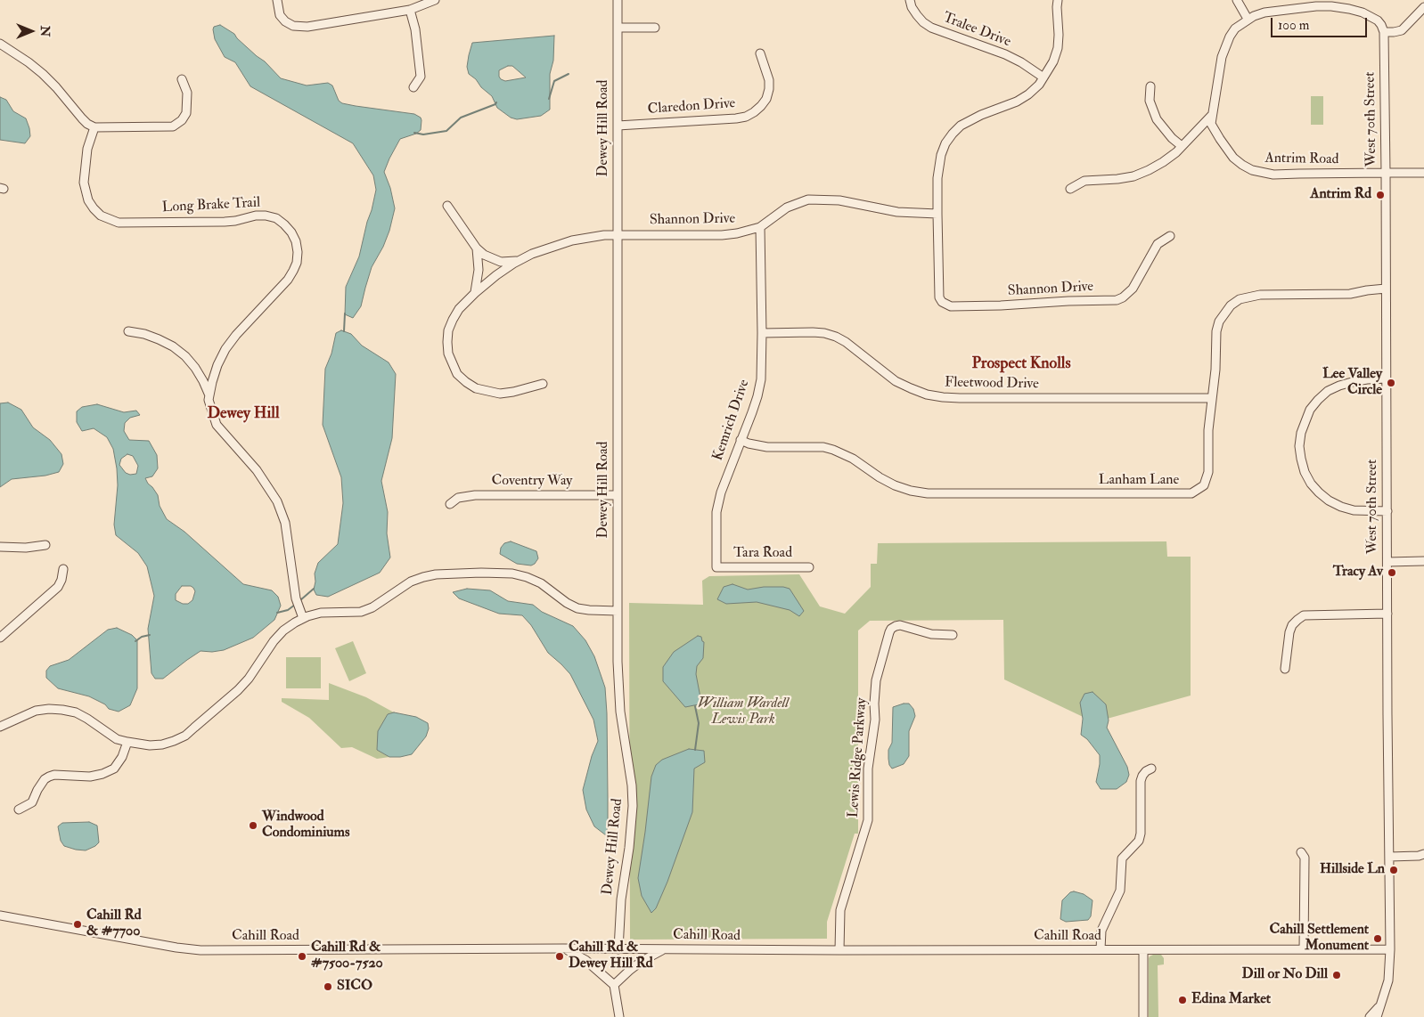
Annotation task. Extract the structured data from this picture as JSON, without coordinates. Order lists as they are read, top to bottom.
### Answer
{
  "streets": {
    "street": [
      "Tralee Drive",
      "Claredon Drive",
      "West 70th Street",
      "Dewey Hill Road",
      "Antrim Road",
      "Long Brake Trail",
      "Shannon Drive",
      "Fleetwood Drive",
      "Kemrich Drive",
      "Lanham Lane",
      "Coventry Way",
      "Tara Road",
      "Lewis Ridge Parkway",
      "Cahill Road"
    ]
  },
  "crossings": [
    ["Claredon Drive", "Dewey Hill Road"],
    ["West 70th Street", "Antrim Road"],
    ["West 70th Street", "Lanham Lane"],
    ["West 70th Street", "Cahill Road"],
    ["Dewey Hill Road", "Shannon Drive"],
    ["Dewey Hill Road", "Coventry Way"],
    ["Dewey Hill Road", "Cahill Road"],
    ["Shannon Drive", "Kemrich Drive"],
    ["Fleetwood Drive", "Kemrich Drive"],
    ["Fleetwood Drive", "Lanham Lane"],
    ["Kemrich Drive", "Lanham Lane"],
    ["Kemrich Drive", "Tara Road"],
    ["Lewis Ridge Parkway", "Cahill Road"]
  ],
  "districts": ["Prospect Knolls", "Dewey Hill"],
  "parks": ["William Wardell Lewis Park"],
  "places": [
    "Antrim Rd",
    "Lee Valley Circle",
    "Tracy Av",
    "Windwood Condominiums",
    "Hillside Ln",
    "Cahill Rd & #7700",
    "Cahill Settlement Monument",
    "Cahill Rd & #7500-7520",
    "Cahill Rd & Dewey Hill Rd",
    "Dill or No Dill",
    "SICO",
    "Edina Market"
  ],
  "scale_bar": "100 m",
  "north": "right"
}
